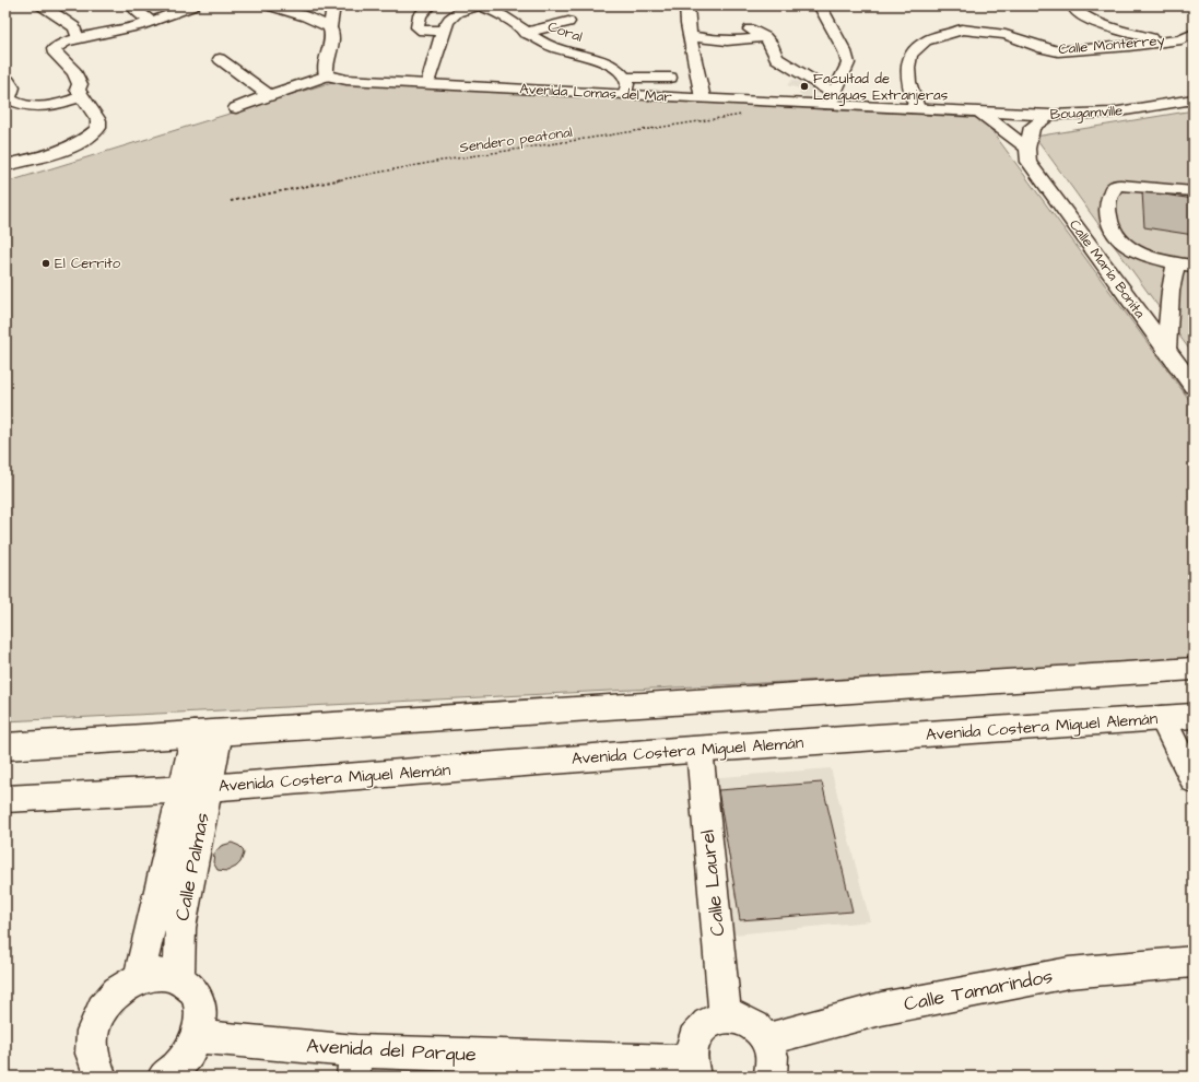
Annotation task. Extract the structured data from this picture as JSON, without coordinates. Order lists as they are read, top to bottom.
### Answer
{
  "streets": {
    "main road": [
      "Avenida Lomas del Mar",
      "Bougamville",
      "Calle María Bonita",
      "Avenida Costera Miguel Alemán"
    ],
    "street": [
      "Coral",
      "Calle Monterrey",
      "Calle Palmas",
      "Calle Laurel",
      "Calle Tamarindos",
      "Avenida del Parque"
    ],
    "path": ["Sendero peatonal"]
  },
  "crossings": [
    ["Calle Monterrey", "Avenida Lomas del Mar"],
    ["Avenida Lomas del Mar", "Bougamville"],
    ["Bougamville", "Calle María Bonita"],
    ["Avenida Costera Miguel Alemán", "Calle Palmas"],
    ["Avenida Costera Miguel Alemán", "Calle Laurel"]
  ],
  "places": ["Facultad de Lenguas Extranjeras", "El Cerrito"]
}
